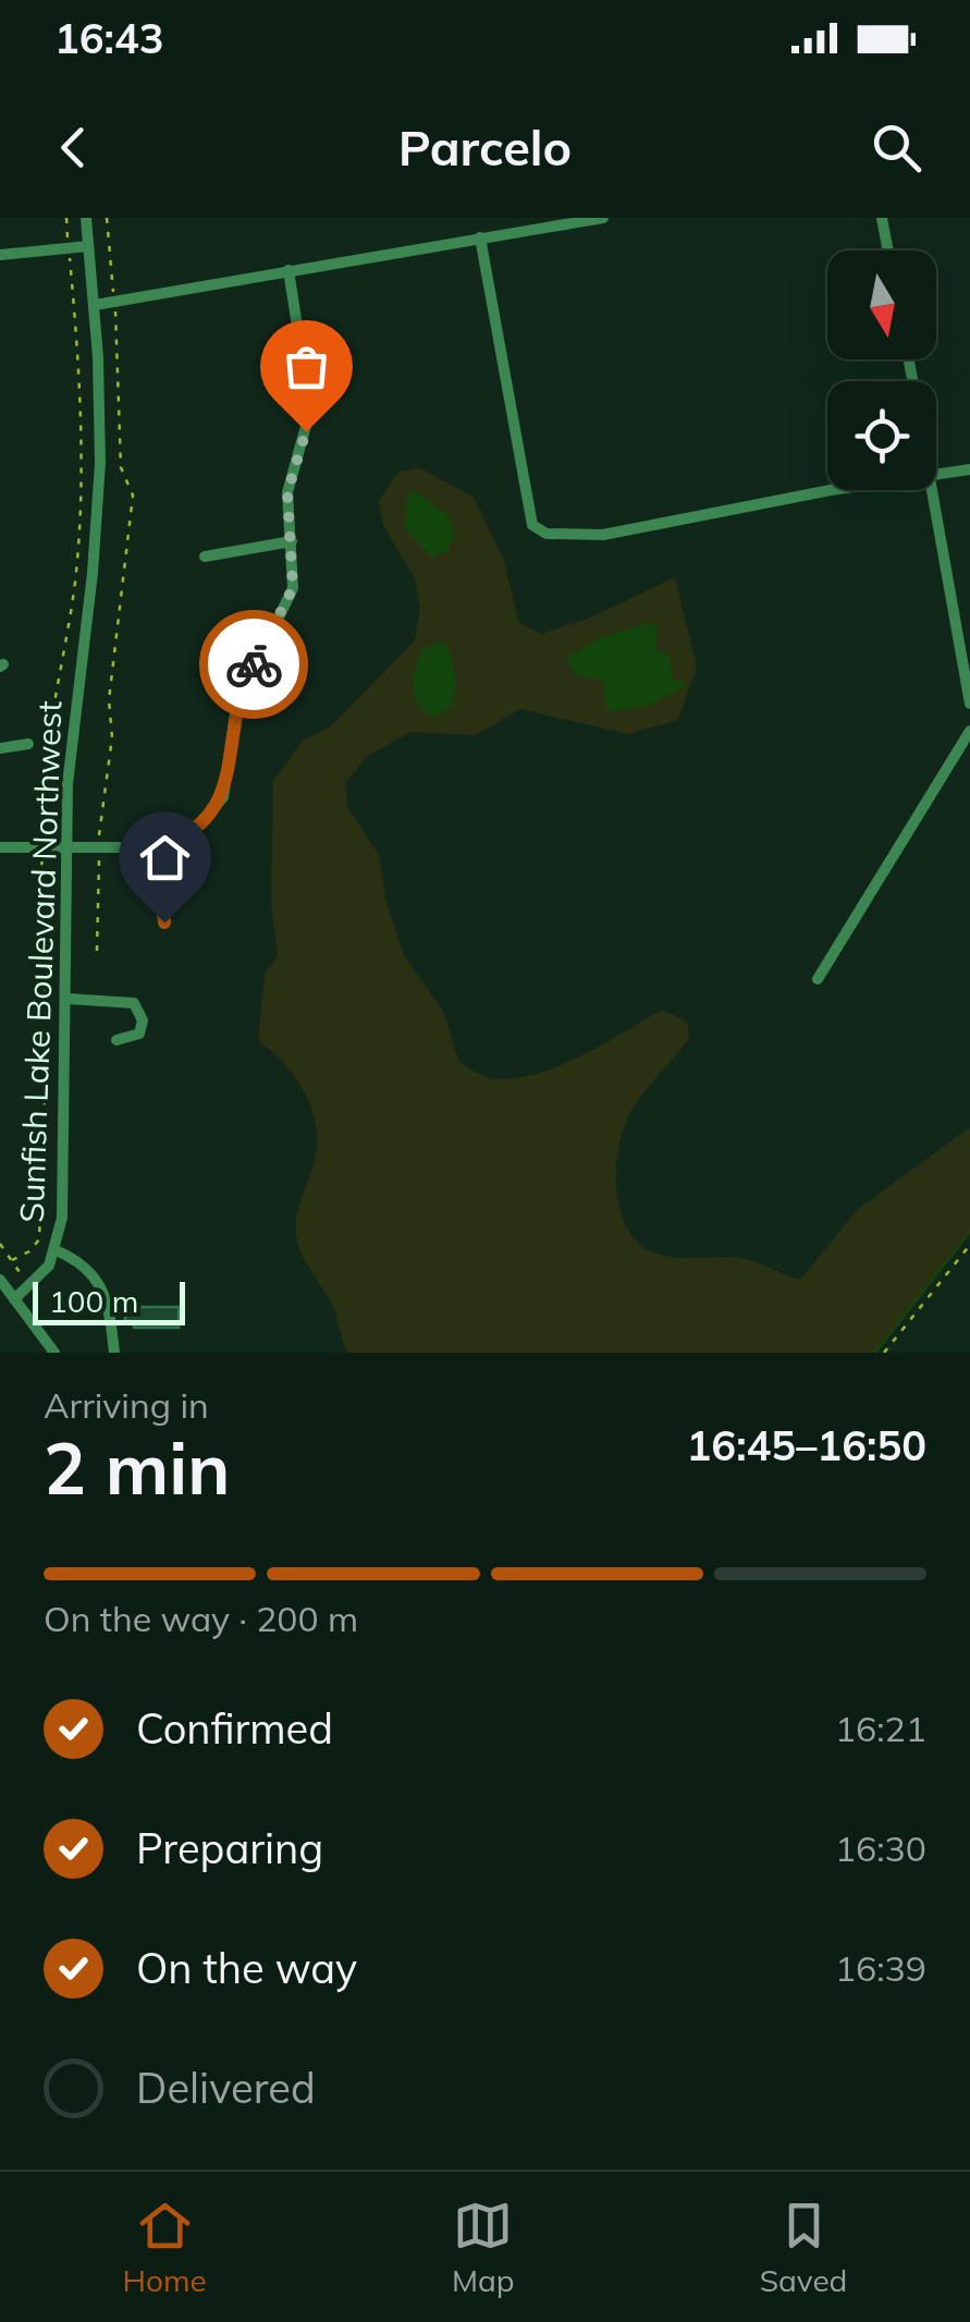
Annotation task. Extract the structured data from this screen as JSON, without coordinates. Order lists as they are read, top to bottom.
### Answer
{
  "streets": {
    "street": ["Sunfish Lake Boulevard Northwest"]
  },
  "scale_bar": "100 m",
  "north": "bottom",
  "page": {
    "status": "16:43",
    "header": "Parcelo",
    "scale": "100 m",
    "heading": ["2 min", "Arriving in", "16:45–16:50"],
    "bar": "On the way · 200 m",
    "list": [
      ["Confirmed", "16:21"],
      ["Preparing", "16:30"],
      ["On the way", "16:39"],
      "Delivered"
    ],
    "tabs": ["Home", "Map", "Saved"]
  }
}
